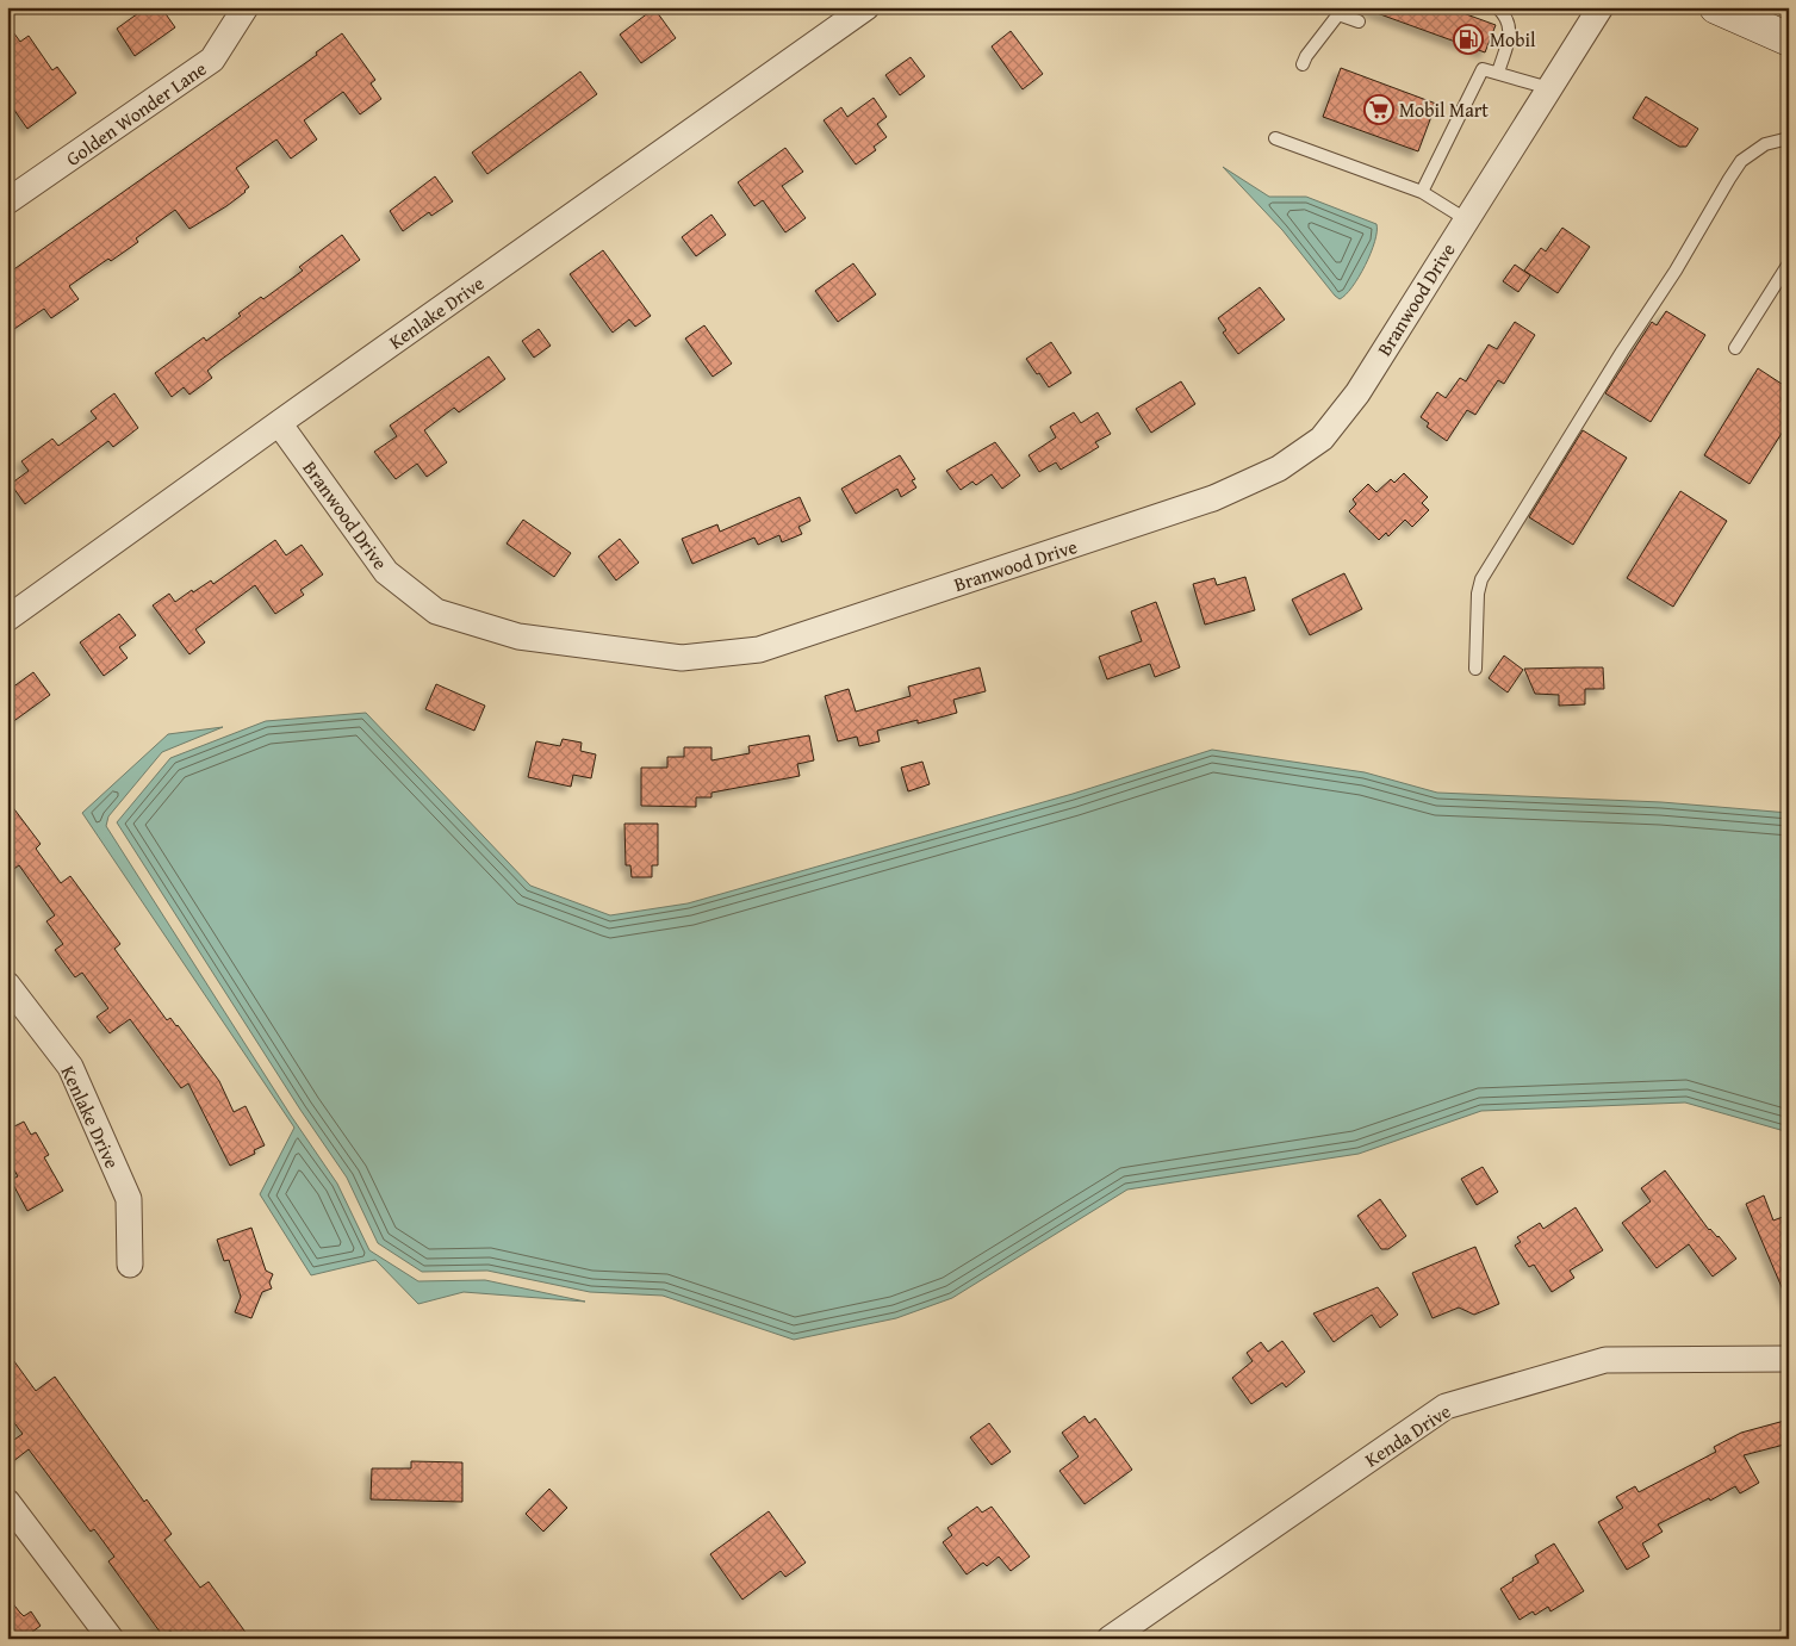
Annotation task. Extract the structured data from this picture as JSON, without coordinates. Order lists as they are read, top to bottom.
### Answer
{
  "streets": {
    "street": [
      "Golden Wonder Lane",
      "Branwood Drive",
      "Kenlake Drive",
      "Kenda Drive"
    ]
  },
  "crossings": [
    ["Branwood Drive", "Kenlake Drive"]
  ],
  "places": {
    "fuel station": ["Mobil"],
    "supermarket": ["Mobil Mart"]
  }
}
